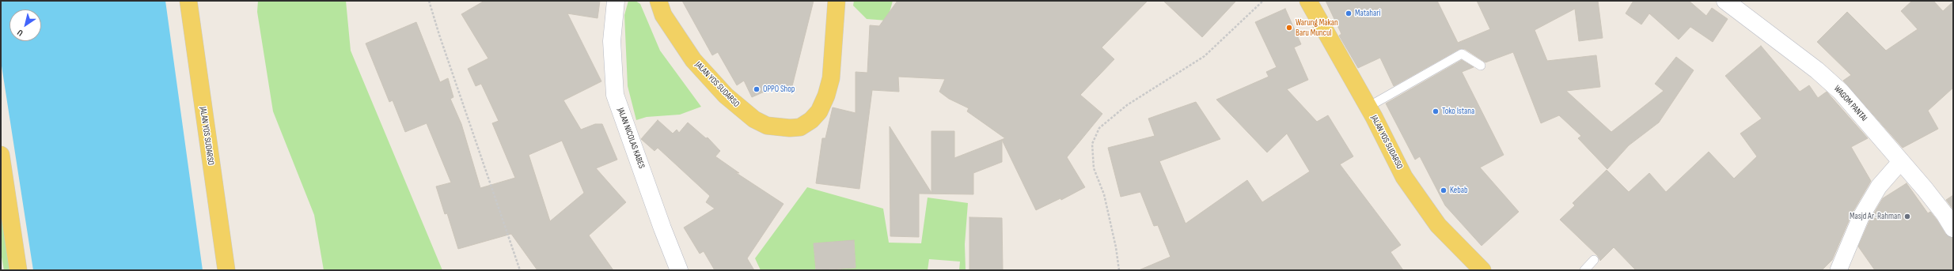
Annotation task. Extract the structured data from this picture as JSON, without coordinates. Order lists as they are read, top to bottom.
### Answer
{
  "streets": {
    "main road": ["JALAN YOS SUDARSO"],
    "street": ["WAGOM PANTAI", "JALAN NICOLAS KABES"]
  },
  "places": [
    "Matahari",
    "Warung Makan Baru Muncul",
    "OPPO Shop",
    "Toko Istana",
    "Kebab",
    "Masjd Ar-Rahman"
  ],
  "north": "bottom left"
}
